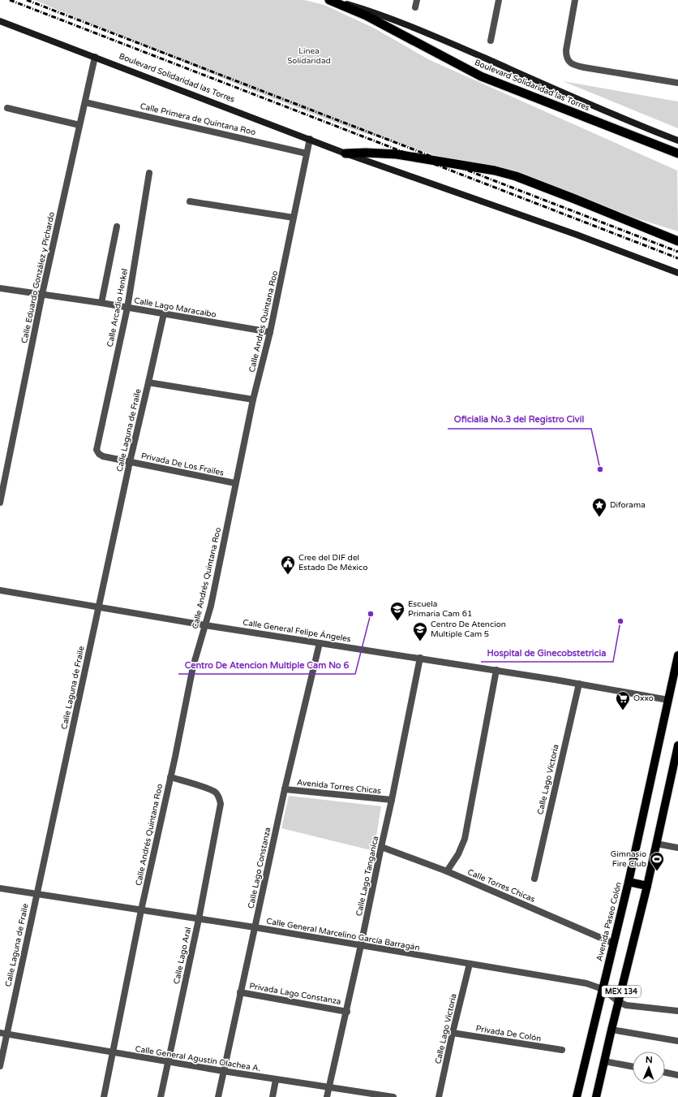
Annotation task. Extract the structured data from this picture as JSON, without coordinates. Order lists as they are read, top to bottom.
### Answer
{
  "streets": {
    "highway": ["Boulevard Solidaridad las Torres"],
    "main road": ["Avenida Paseo Colón", "MEX 134"],
    "street": [
      "Calle Primera de Quintana Roo",
      "Calle Eduardo González y Pichardo",
      "Calle Arcadio Henkel",
      "Calle Lago Maracaibo",
      "Calle Andrés Quintana Roo",
      "Calle Laguna de Fraile",
      "Privada De Los Frailes",
      "Calle General Felipe Ángeles",
      "Calle Lago Victoria",
      "Avenida Torres Chicas",
      "Calle Lago Constanza",
      "Calle Lago Tanganica",
      "Calle Torres Chicas",
      "Calle General Marcelino García Barragán",
      "Calle Lago Aral",
      "Privada Lago Constanza",
      "Privada De Colón",
      "Calle General Agustín Olachea A."
    ]
  },
  "crossings": [
    ["Boulevard Solidaridad las Torres", "Calle Eduardo González y Pichardo"],
    ["Boulevard Solidaridad las Torres", "Calle Andrés Quintana Roo"],
    ["Calle Primera de Quintana Roo", "Calle Eduardo González y Pichardo"],
    ["Calle Primera de Quintana Roo", "Calle Andrés Quintana Roo"],
    ["Calle Eduardo González y Pichardo", "Calle Lago Maracaibo"],
    ["Calle Arcadio Henkel", "Calle Lago Maracaibo"],
    ["Calle Arcadio Henkel", "Privada De Los Frailes"],
    ["Calle Lago Maracaibo", "Calle Andrés Quintana Roo"],
    ["Calle Lago Maracaibo", "Calle Laguna de Fraile"],
    ["Calle Andrés Quintana Roo", "Privada De Los Frailes"],
    ["Calle Andrés Quintana Roo", "Calle General Felipe Ángeles"],
    ["Calle Andrés Quintana Roo", "Calle General Marcelino García Barragán"],
    ["Calle Andrés Quintana Roo", "Calle Lago Aral"],
    ["Calle Andrés Quintana Roo", "Calle General Agustín Olachea A."],
    ["Calle Laguna de Fraile", "Privada De Los Frailes"],
    ["Calle Laguna de Fraile", "Calle General Felipe Ángeles"],
    ["Calle Laguna de Fraile", "Calle General Marcelino García Barragán"],
    ["Calle Laguna de Fraile", "Calle General Agustín Olachea A."],
    ["Calle General Felipe Ángeles", "Calle Lago Victoria"],
    ["Calle General Felipe Ángeles", "Calle Lago Constanza"],
    ["Calle General Felipe Ángeles", "Calle Lago Tanganica"],
    ["Calle General Felipe Ángeles", "Avenida Paseo Colón"],
    ["Calle Lago Victoria", "Calle General Marcelino García Barragán"],
    ["Calle Lago Victoria", "Privada De Colón"],
    ["Avenida Torres Chicas", "Calle Lago Constanza"],
    ["Avenida Torres Chicas", "Calle Lago Tanganica"],
    ["Calle Lago Constanza", "Calle General Marcelino García Barragán"],
    ["Calle Lago Constanza", "Privada Lago Constanza"],
    ["Calle Lago Constanza", "Calle General Agustín Olachea A."],
    ["Calle Lago Tanganica", "Calle Torres Chicas"],
    ["Calle Lago Tanganica", "Calle General Marcelino García Barragán"],
    ["Calle Lago Tanganica", "Privada Lago Constanza"],
    ["Calle Lago Tanganica", "Calle General Agustín Olachea A."],
    ["Calle Torres Chicas", "Avenida Paseo Colón"],
    ["Avenida Paseo Colón", "Calle General Marcelino García Barragán"],
    ["Calle General Marcelino García Barragán", "Calle Lago Aral"],
    ["Calle General Marcelino García Barragán", "MEX 134"],
    ["Calle Lago Aral", "Calle General Agustín Olachea A."]
  ],
  "parks": ["Linea Solidaridad"],
  "places": {
    "other": ["Oficialia No.3 del Registro Civil", "Centro De Atencion Multiple Cam No 6", "Hospital de Ginecobstetricia"],
    "place": ["Diforama"],
    "public building": ["Cree del DIF del Estado De México"],
    "school or university": ["Escuela Primaria Cam 61", "Centro De Atencion Multiple Cam 5"],
    "supermarket": ["Oxxo"],
    "sports": ["Gimnasio Fire Club"]
  },
  "north": "top"
}
